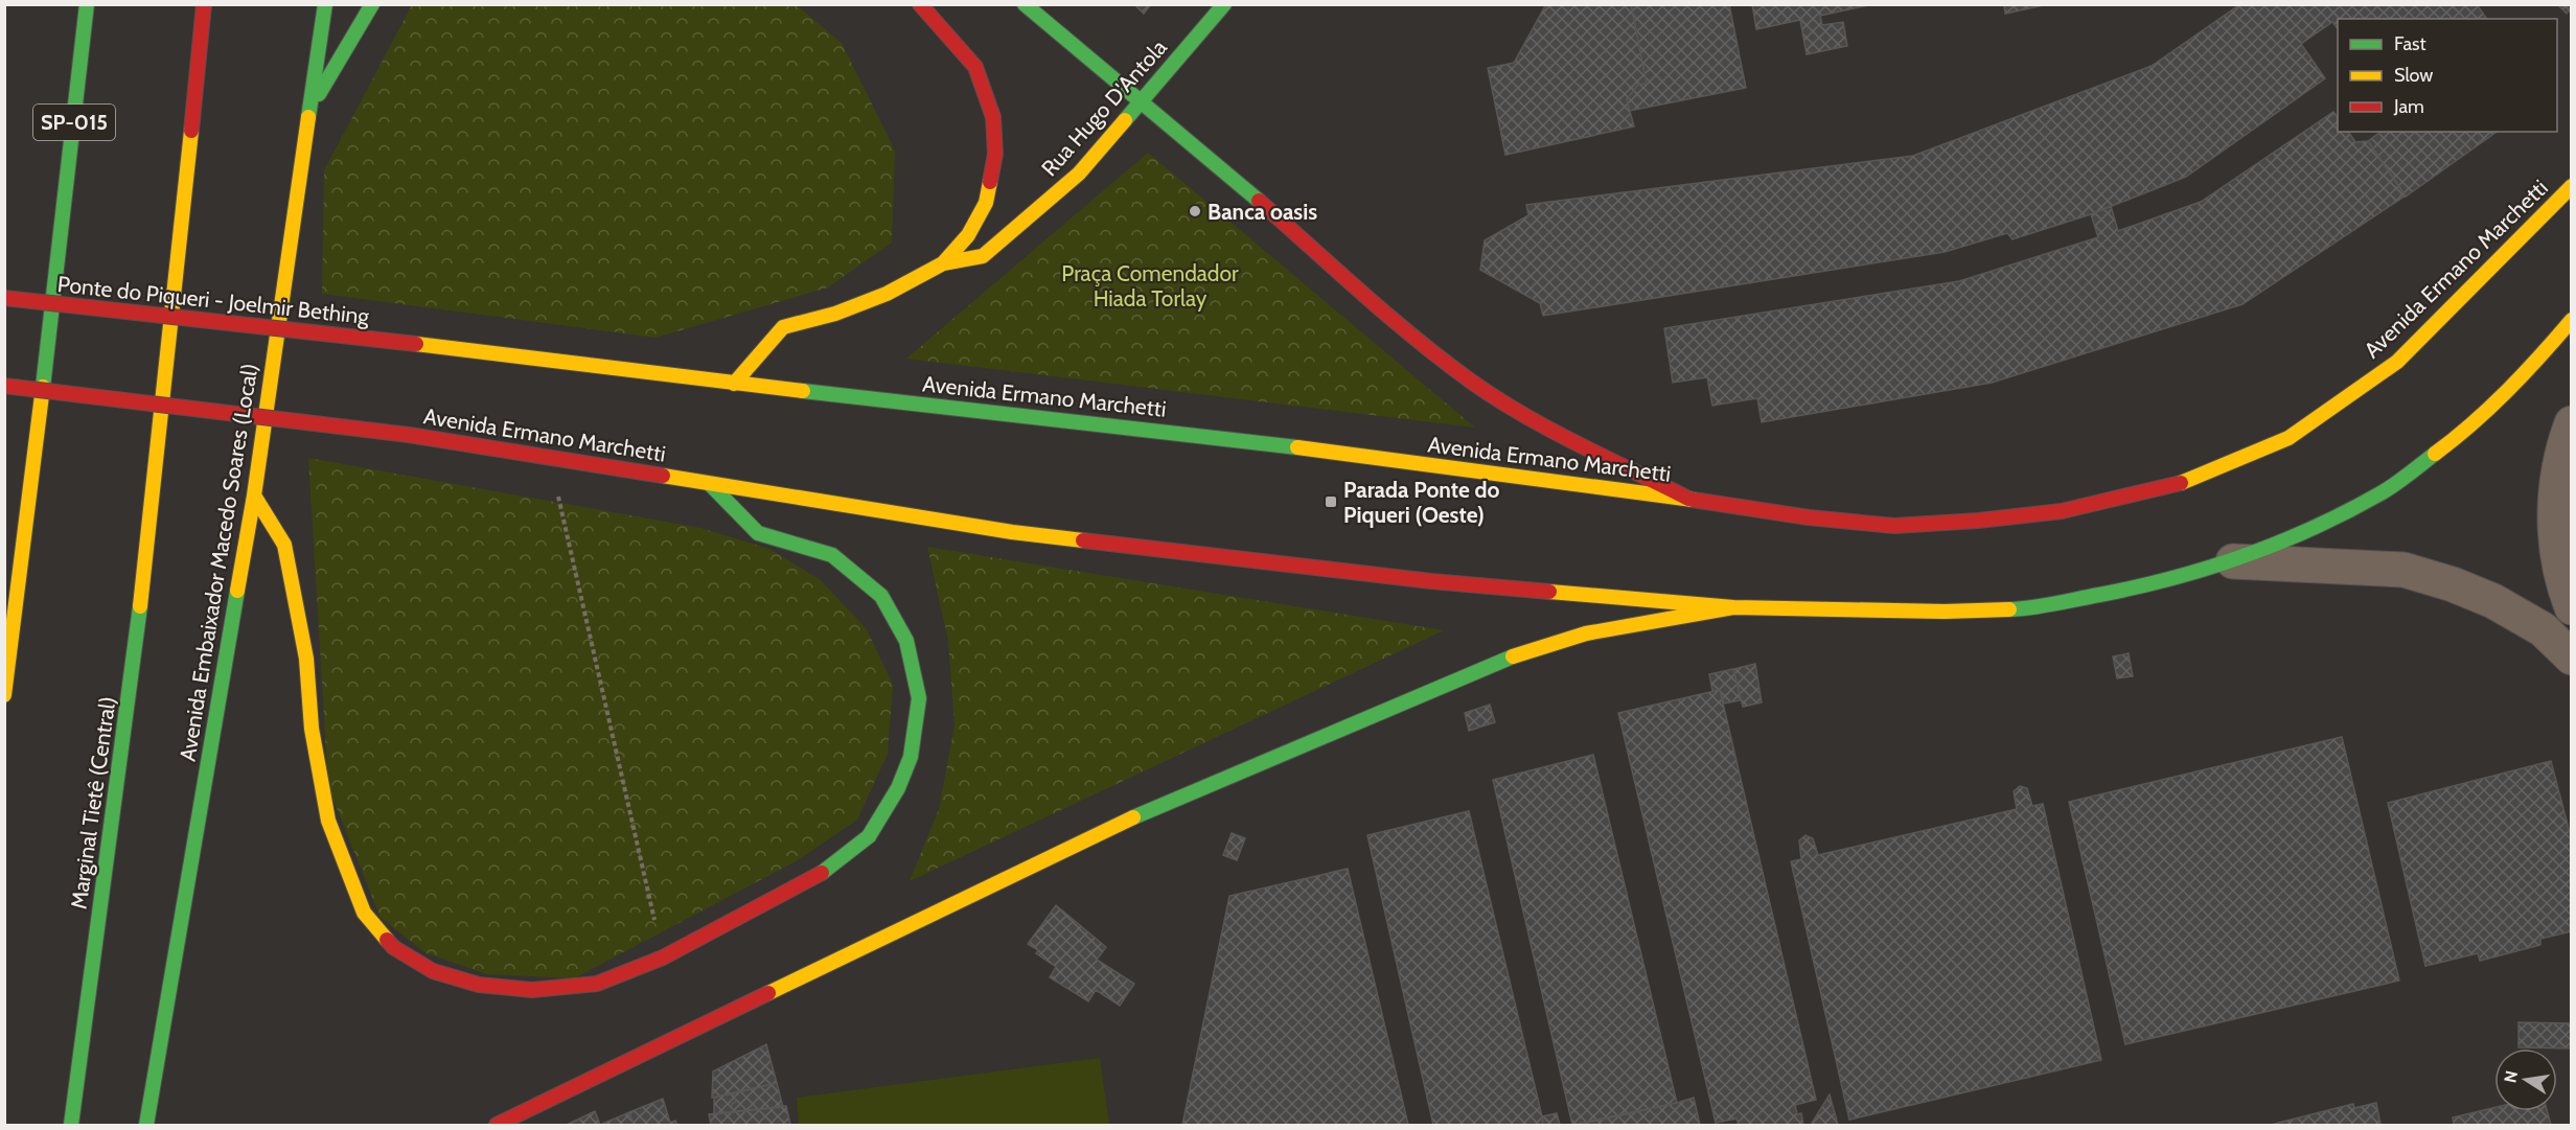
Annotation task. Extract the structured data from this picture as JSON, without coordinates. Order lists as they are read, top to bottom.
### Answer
{
  "streets": {
    "main road": [
      "Rua Hugo D'Antola",
      "SP-015",
      "Avenida Ermano Marchetti",
      "Ponte do Piqueri - Joelmir Bething",
      "Avenida Embaixador Macedo Soares (Local)",
      "Marginal Tietê (Central)"
    ]
  },
  "crossings": [
    ["Avenida Ermano Marchetti", "Ponte do Piqueri - Joelmir Bething"]
  ],
  "parks": ["Praça Comendador Hiada Torlay"],
  "places": {
    "other": ["Banca oasis"],
    "transit": ["Parada Ponte do Piqueri (Oeste)"]
  },
  "legend": ["Fast", "Slow", "Jam"],
  "north": "left"
}
